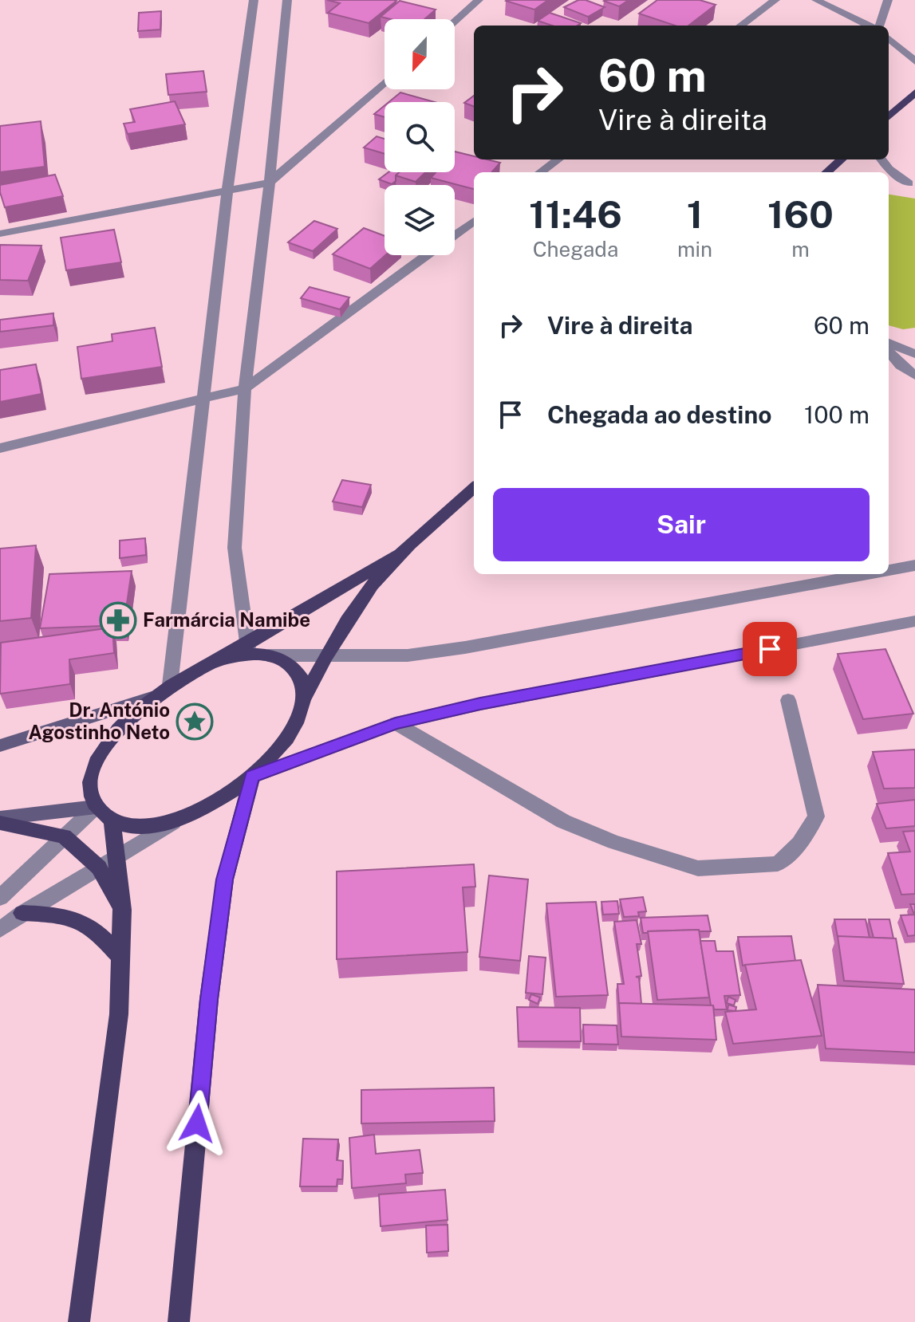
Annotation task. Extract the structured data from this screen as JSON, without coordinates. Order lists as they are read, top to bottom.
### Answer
{
  "places": {
    "pharmacy": ["Farmárcia Namibe"],
    "place": ["Dr. António Agostinho Neto"]
  },
  "north": "bottom",
  "page": {
    "turn": ["60 m", "Vire à direita"],
    "eta": [
      "11:46",
      "Chegada",
      "1",
      "min",
      "160",
      "m"
    ],
    "list": [
      {
        "name": "Vire à direita",
        "value": "60 m"
      },
      {
        "name": "Chegada ao destino",
        "value": "100 m"
      }
    ],
    "buttons": "Sair"
  }
}
